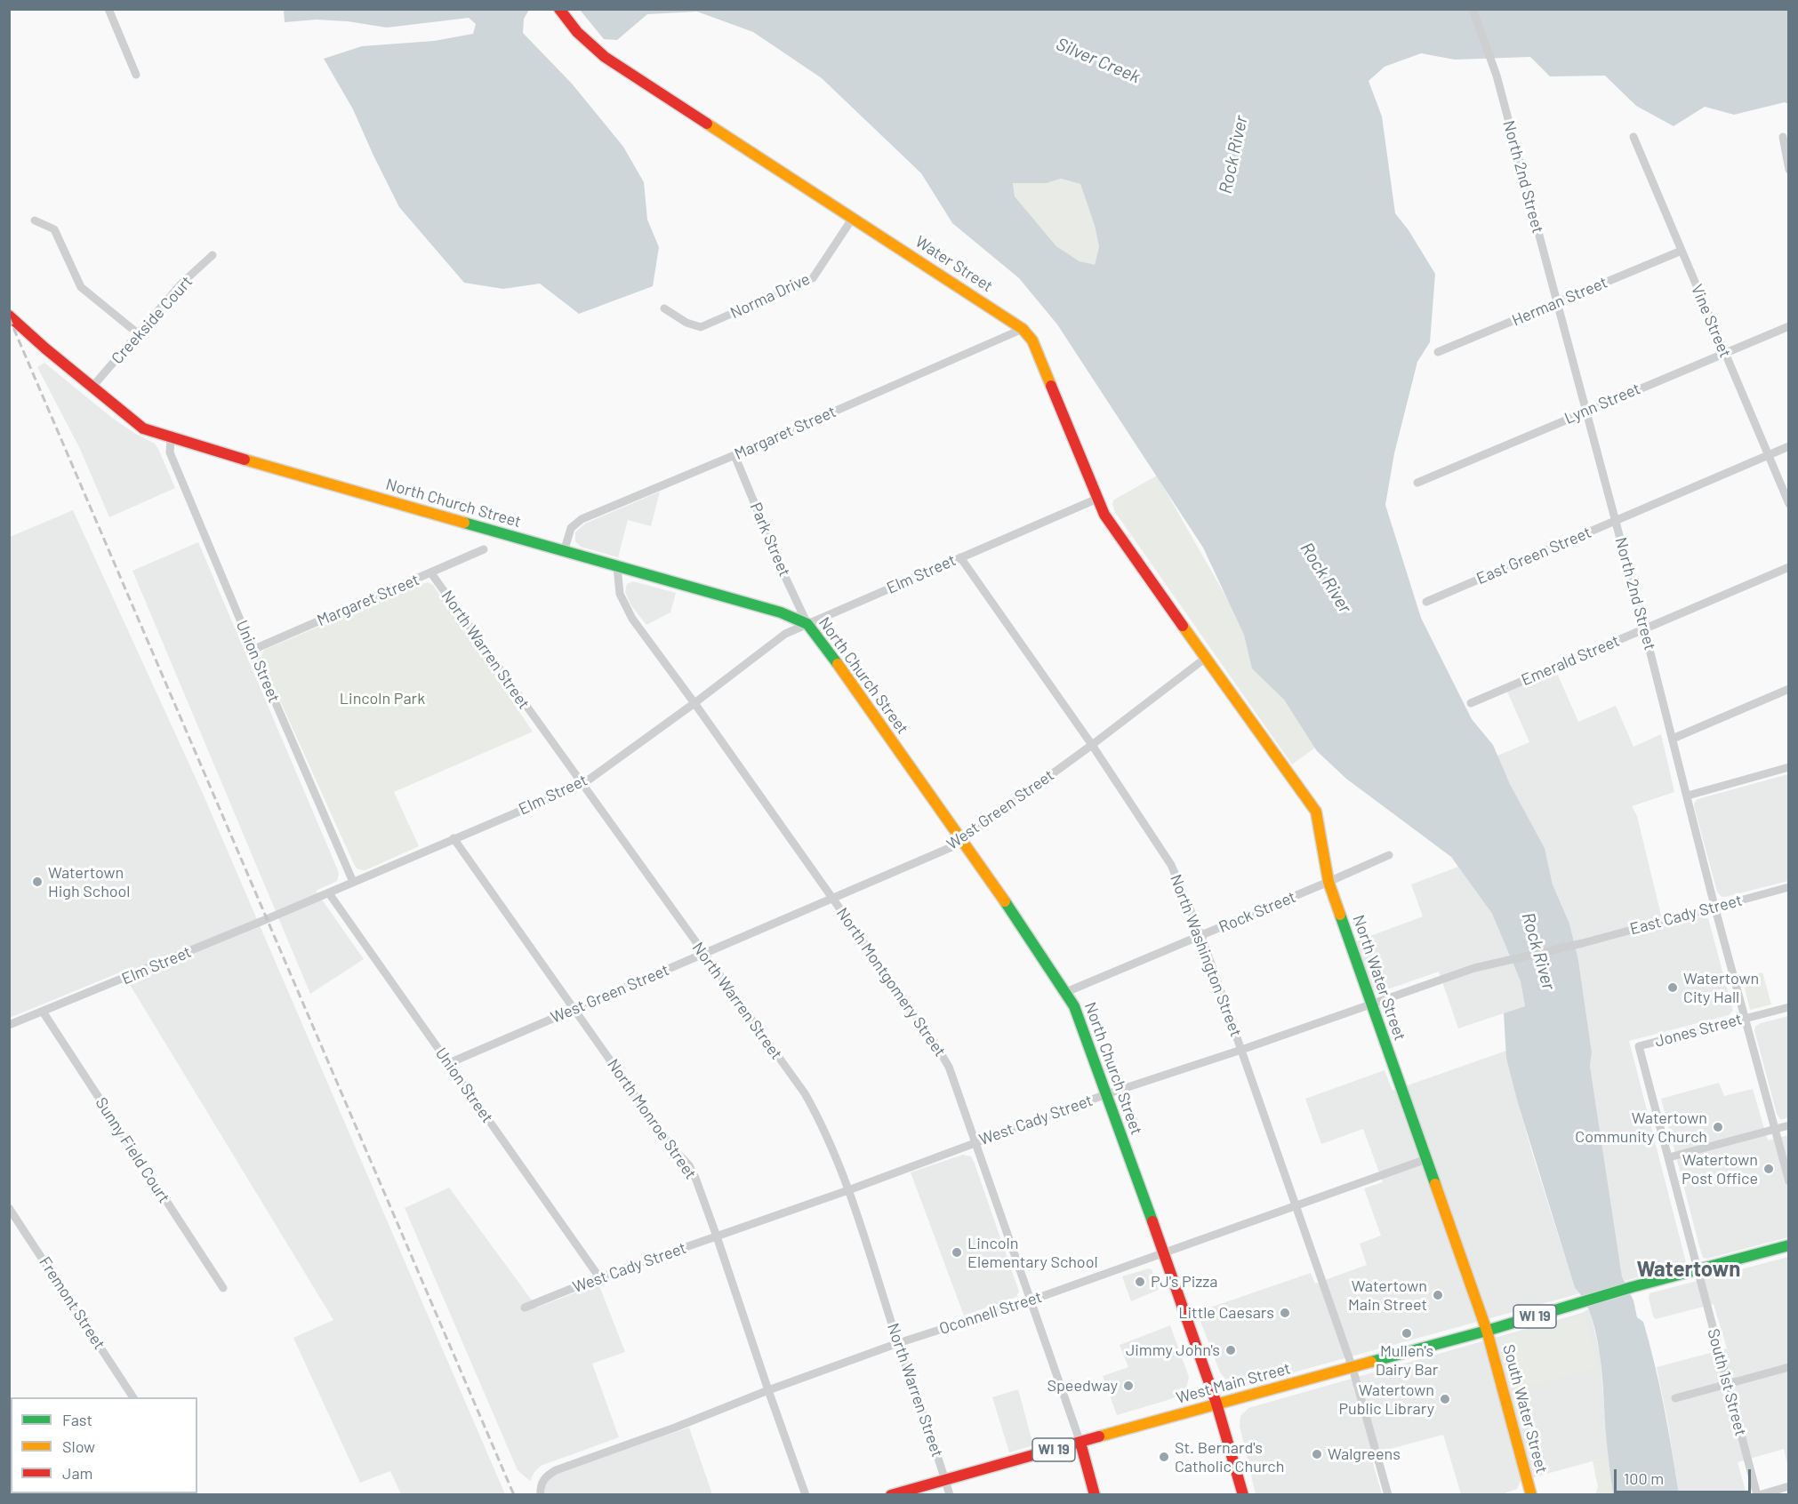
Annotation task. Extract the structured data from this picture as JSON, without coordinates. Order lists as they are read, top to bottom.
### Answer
{
  "streets": {
    "main road": [
      "Water Street",
      "North Church Street",
      "North Water Street",
      "WI 19",
      "West Main Street",
      "South Water Street"
    ],
    "street": [
      "North 2nd Street",
      "Norma Drive",
      "Herman Street",
      "Creekside Court",
      "Vine Street",
      "Lynn Street",
      "Margaret Street",
      "Park Street",
      "East Green Street",
      "Elm Street",
      "North Warren Street",
      "Emerald Street",
      "Union Street",
      "West Green Street",
      "Rock Street",
      "East Cady Street",
      "North Washington Street",
      "North Montgomery Street",
      "Jones Street",
      "North Monroe Street",
      "West Cady Street",
      "Sunny Field Court",
      "Fremont Street",
      "Oconnell Street",
      "South 1st Street"
    ]
  },
  "crossings": [
    ["North 2nd Street", "Herman Street"],
    ["North 2nd Street", "Lynn Street"],
    ["North 2nd Street", "East Green Street"],
    ["North 2nd Street", "Emerald Street"],
    ["North 2nd Street", "East Cady Street"],
    ["North 2nd Street", "Jones Street"],
    ["Water Street", "Norma Drive"],
    ["Water Street", "Margaret Street"],
    ["Water Street", "Elm Street"],
    ["Water Street", "West Green Street"],
    ["Water Street", "North Water Street"],
    ["Herman Street", "Vine Street"],
    ["Creekside Court", "North Church Street"],
    ["Vine Street", "Lynn Street"],
    ["Vine Street", "East Green Street"],
    ["Margaret Street", "North Church Street"],
    ["Margaret Street", "Park Street"],
    ["Margaret Street", "North Warren Street"],
    ["Margaret Street", "Union Street"],
    ["North Church Street", "Park Street"],
    ["North Church Street", "Elm Street"],
    ["North Church Street", "Union Street"],
    ["North Church Street", "West Green Street"],
    ["North Church Street", "Rock Street"],
    ["North Church Street", "North Montgomery Street"],
    ["North Church Street", "West Cady Street"],
    ["North Church Street", "Oconnell Street"],
    ["North Church Street", "West Main Street"],
    ["Park Street", "Elm Street"],
    ["Elm Street", "North Warren Street"],
    ["Elm Street", "Union Street"],
    ["Elm Street", "North Washington Street"],
    ["Elm Street", "North Montgomery Street"],
    ["Elm Street", "North Monroe Street"],
    ["Elm Street", "Sunny Field Court"],
    ["North Warren Street", "West Green Street"],
    ["North Warren Street", "West Cady Street"],
    ["North Warren Street", "Oconnell Street"],
    ["North Warren Street", "West Main Street"],
    ["Union Street", "West Green Street"],
    ["Union Street", "West Cady Street"],
    ["West Green Street", "North Washington Street"],
    ["West Green Street", "North Water Street"],
    ["West Green Street", "North Montgomery Street"],
    ["West Green Street", "North Monroe Street"],
    ["Rock Street", "North Washington Street"],
    ["Rock Street", "North Water Street"],
    ["East Cady Street", "West Cady Street"],
    ["North Washington Street", "West Cady Street"],
    ["North Washington Street", "Oconnell Street"],
    ["North Washington Street", "West Main Street"],
    ["North Water Street", "West Cady Street"],
    ["North Water Street", "Oconnell Street"],
    ["North Water Street", "West Main Street"],
    ["North Water Street", "South Water Street"],
    ["North Montgomery Street", "West Cady Street"],
    ["North Montgomery Street", "Oconnell Street"],
    ["North Montgomery Street", "West Main Street"],
    ["Jones Street", "South 1st Street"],
    ["North Monroe Street", "West Cady Street"],
    ["North Monroe Street", "Oconnell Street"],
    ["WI 19", "South 1st Street"],
    ["WI 19", "West Main Street"],
    ["South 1st Street", "West Main Street"],
    ["West Main Street", "South Water Street"]
  ],
  "districts": ["Watertown"],
  "water": ["Silver Creek", "Rock River"],
  "parks": ["Lincoln Park"],
  "places": [
    "Watertown High School",
    "Watertown City Hall",
    "Watertown Community Church",
    "Watertown Post Office",
    "Lincoln Elementary School",
    "PJ's Pizza",
    "Watertown Main Street",
    "Little Caesars",
    "Mullen's Dairy Bar",
    "Jimmy John's",
    "Speedway",
    "Watertown Public Library",
    "Walgreens",
    "St. Bernard's Catholic Church"
  ],
  "legend": ["Fast", "Slow", "Jam"],
  "scale_bar": "100 m"
}
